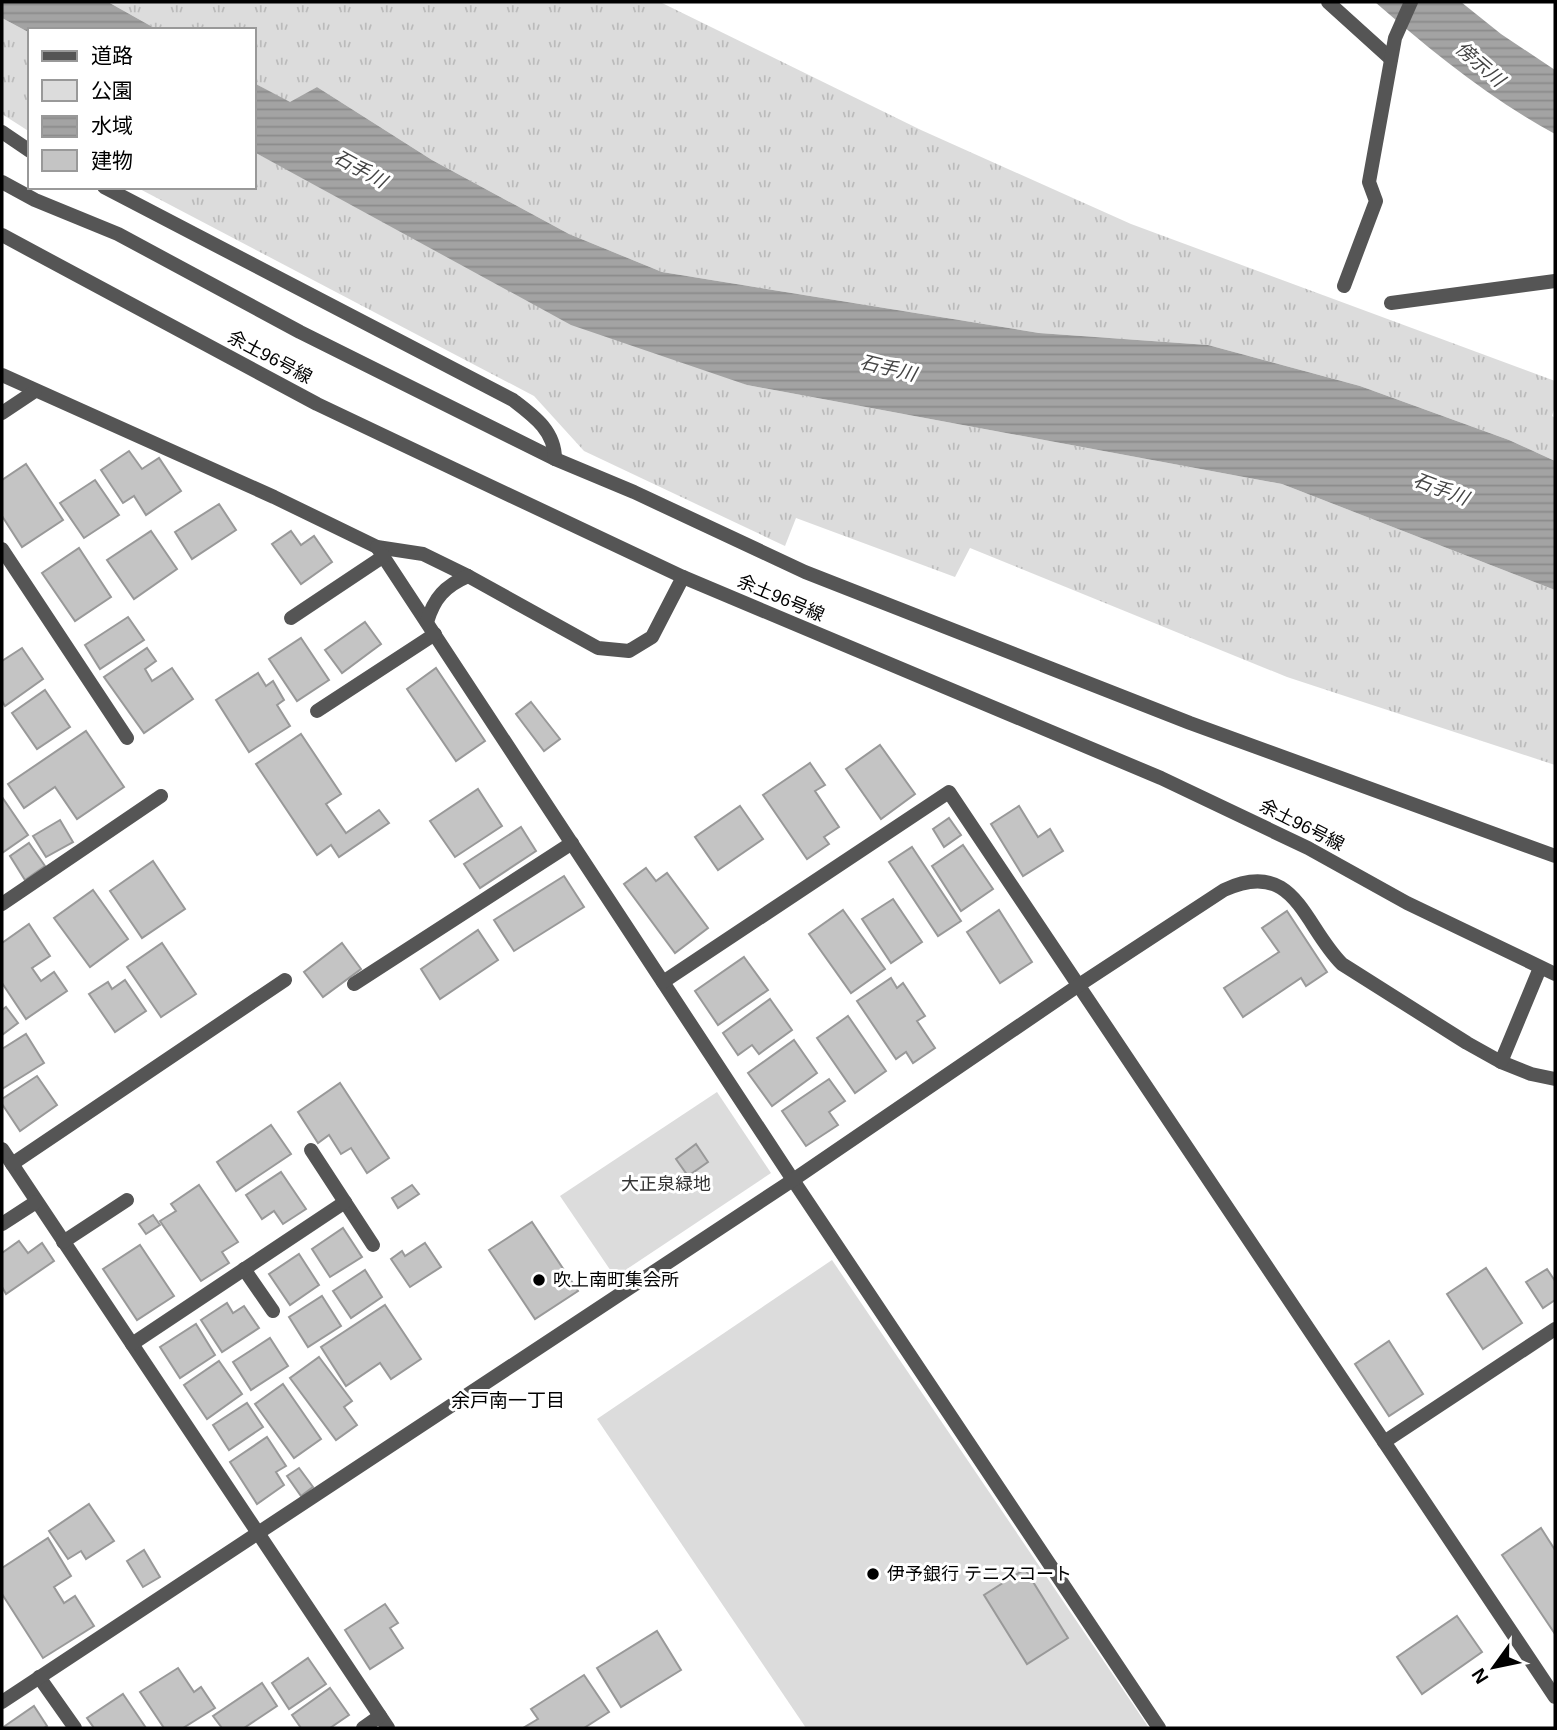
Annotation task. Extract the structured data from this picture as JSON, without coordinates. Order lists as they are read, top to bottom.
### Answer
{
  "streets": {
    "street": ["余土96号線"]
  },
  "districts": ["余戸南一丁目"],
  "water": ["傍示川", "石手川"],
  "parks": ["大正泉緑地"],
  "places": ["吹上南町集会所", "伊予銀行 テニスコート"],
  "legend": [
    "道路",
    "公園",
    "水域",
    "建物"
  ],
  "north": "bottom left"
}
